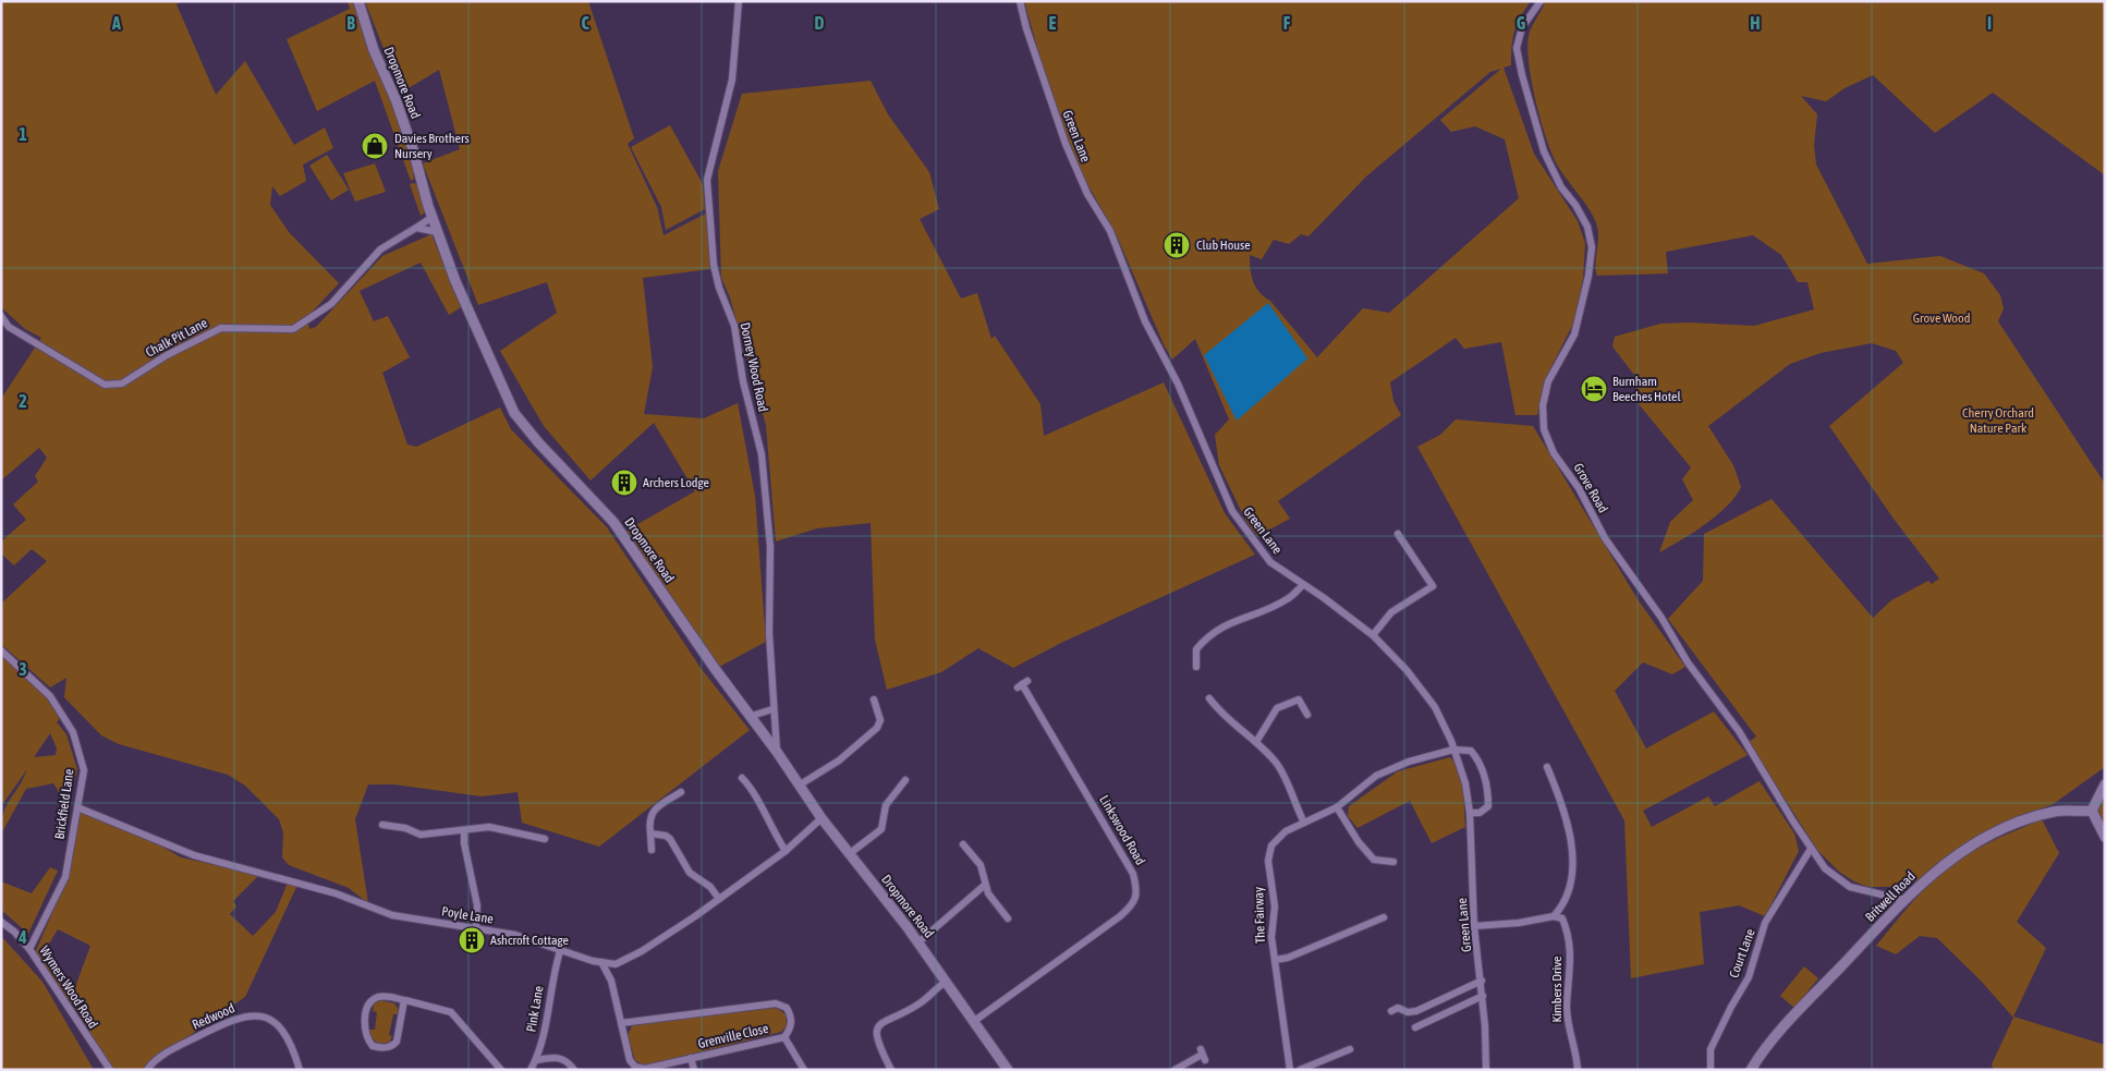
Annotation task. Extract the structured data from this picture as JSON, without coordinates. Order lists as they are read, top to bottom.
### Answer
{
  "streets": {
    "street": [
      "Dropmore Road",
      "Green Lane",
      "Chalk Pit Lane",
      "Dorney Wood Road",
      "Grove Road",
      "Brickfield Lane",
      "Linkswood Road",
      "Britwell Road",
      "Poyle Lane",
      "The Fairway",
      "Court Lane",
      "Wymers Wood Road",
      "Kimbers Drive",
      "Pink Lane",
      "Redwood",
      "Grenville Close"
    ]
  },
  "crossings": [
    ["Dropmore Road", "Chalk Pit Lane"],
    ["Dropmore Road", "Dorney Wood Road"],
    ["Dropmore Road", "Linkswood Road"],
    ["Green Lane", "The Fairway"],
    ["Grove Road", "Britwell Road"],
    ["Grove Road", "Court Lane"],
    ["Brickfield Lane", "Poyle Lane"],
    ["Brickfield Lane", "Wymers Wood Road"],
    ["Poyle Lane", "Pink Lane"],
    ["Poyle Lane", "Grenville Close"]
  ],
  "parks": ["Grove Wood", "Cherry Orchard Nature Park"],
  "places": {
    "shop": ["Davies Brothers Nursery"],
    "building": ["Club House", "Archers Lodge", "Ashcroft Cottage"],
    "hotel": ["Burnham Beeches Hotel"]
  },
  "grid": {
    "columns": [
      "A",
      "B",
      "C",
      "D",
      "E",
      "F",
      "G",
      "H",
      "I"
    ],
    "rows": [
      "1",
      "2",
      "3",
      "4"
    ]
  }
}
